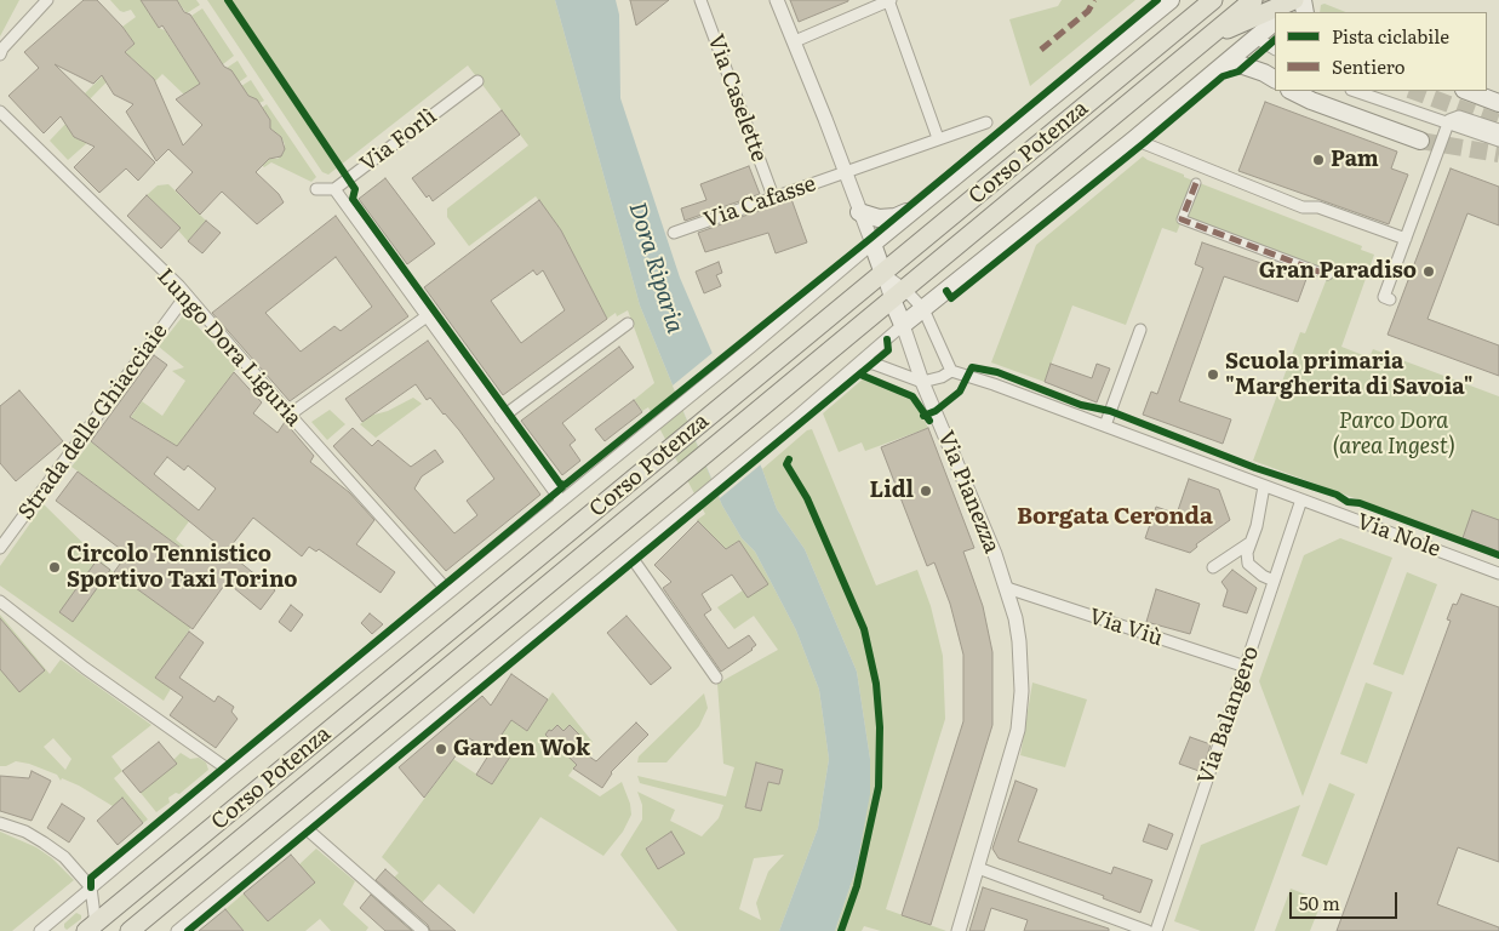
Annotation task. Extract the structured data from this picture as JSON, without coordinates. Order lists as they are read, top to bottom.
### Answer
{
  "streets": {
    "main road": ["Corso Potenza", "Via Pianezza"],
    "street": [
      "Via Caselette",
      "Via Forlì",
      "Via Cafasse",
      "Lungo Dora Liguria",
      "Strada delle Ghiacciaie",
      "Via Nole",
      "Via Viù",
      "Via Balangero"
    ]
  },
  "crossings": [
    ["Via Caselette", "Via Cafasse"],
    ["Corso Potenza", "Lungo Dora Liguria"],
    ["Corso Potenza", "Via Pianezza"],
    ["Via Cafasse", "Via Pianezza"],
    ["Lungo Dora Liguria", "Strada delle Ghiacciaie"],
    ["Via Pianezza", "Via Viù"],
    ["Via Nole", "Via Balangero"],
    ["Via Viù", "Via Balangero"]
  ],
  "districts": ["Borgata Ceronda"],
  "water": ["Dora Riparia"],
  "parks": ["Parco Dora (area Ingest)"],
  "places": [
    "Pam",
    "Gran Paradiso",
    "Scuola primaria \"Margherita di Savoia\"",
    "Lidl",
    "Circolo Tennistico Sportivo Taxi Torino",
    "Garden Wok"
  ],
  "legend": ["Pista ciclabile", "Sentiero"],
  "scale_bar": "50 m"
}
